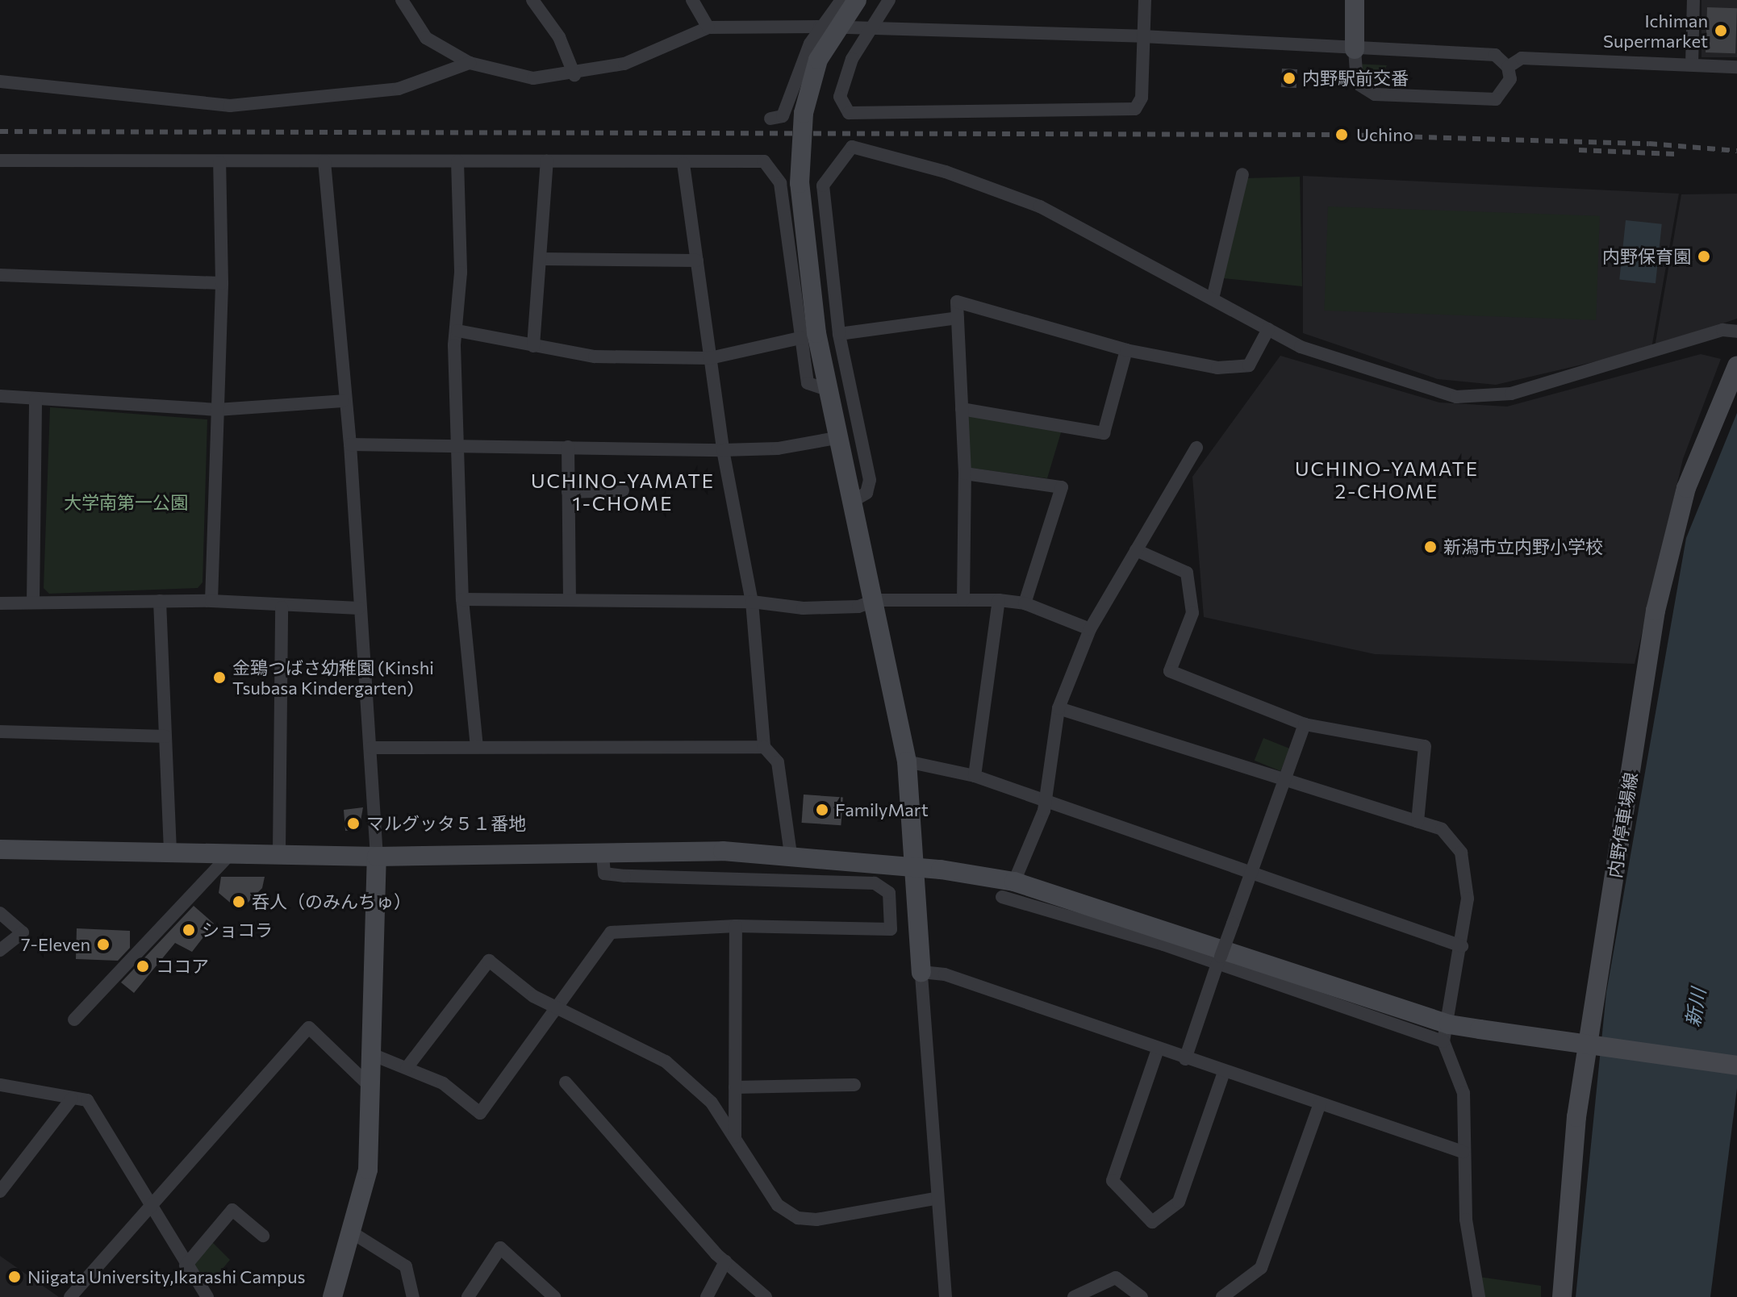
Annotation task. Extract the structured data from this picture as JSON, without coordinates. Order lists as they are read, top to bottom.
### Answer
{
  "streets": {
    "street": ["内野停車場線"]
  },
  "districts": ["UCHINO-YAMATE 2-CHOME", "UCHINO-YAMATE 1-CHOME"],
  "water": ["新川"],
  "parks": ["大学南第一公園"],
  "places": [
    "Ichiman Supermarket",
    "内野駅前交番",
    "Uchino",
    "内野保育園",
    "新潟市立内野小学校",
    "金鵄つばさ幼稚園 (Kinshi Tsubasa Kindergarten)",
    "FamilyMart",
    "マルグッタ５１番地",
    "呑人（のみんちゅ）",
    "ショコラ",
    "7-Eleven",
    "ココア",
    "Niigata University,Ikarashi Campus"
  ]
}
